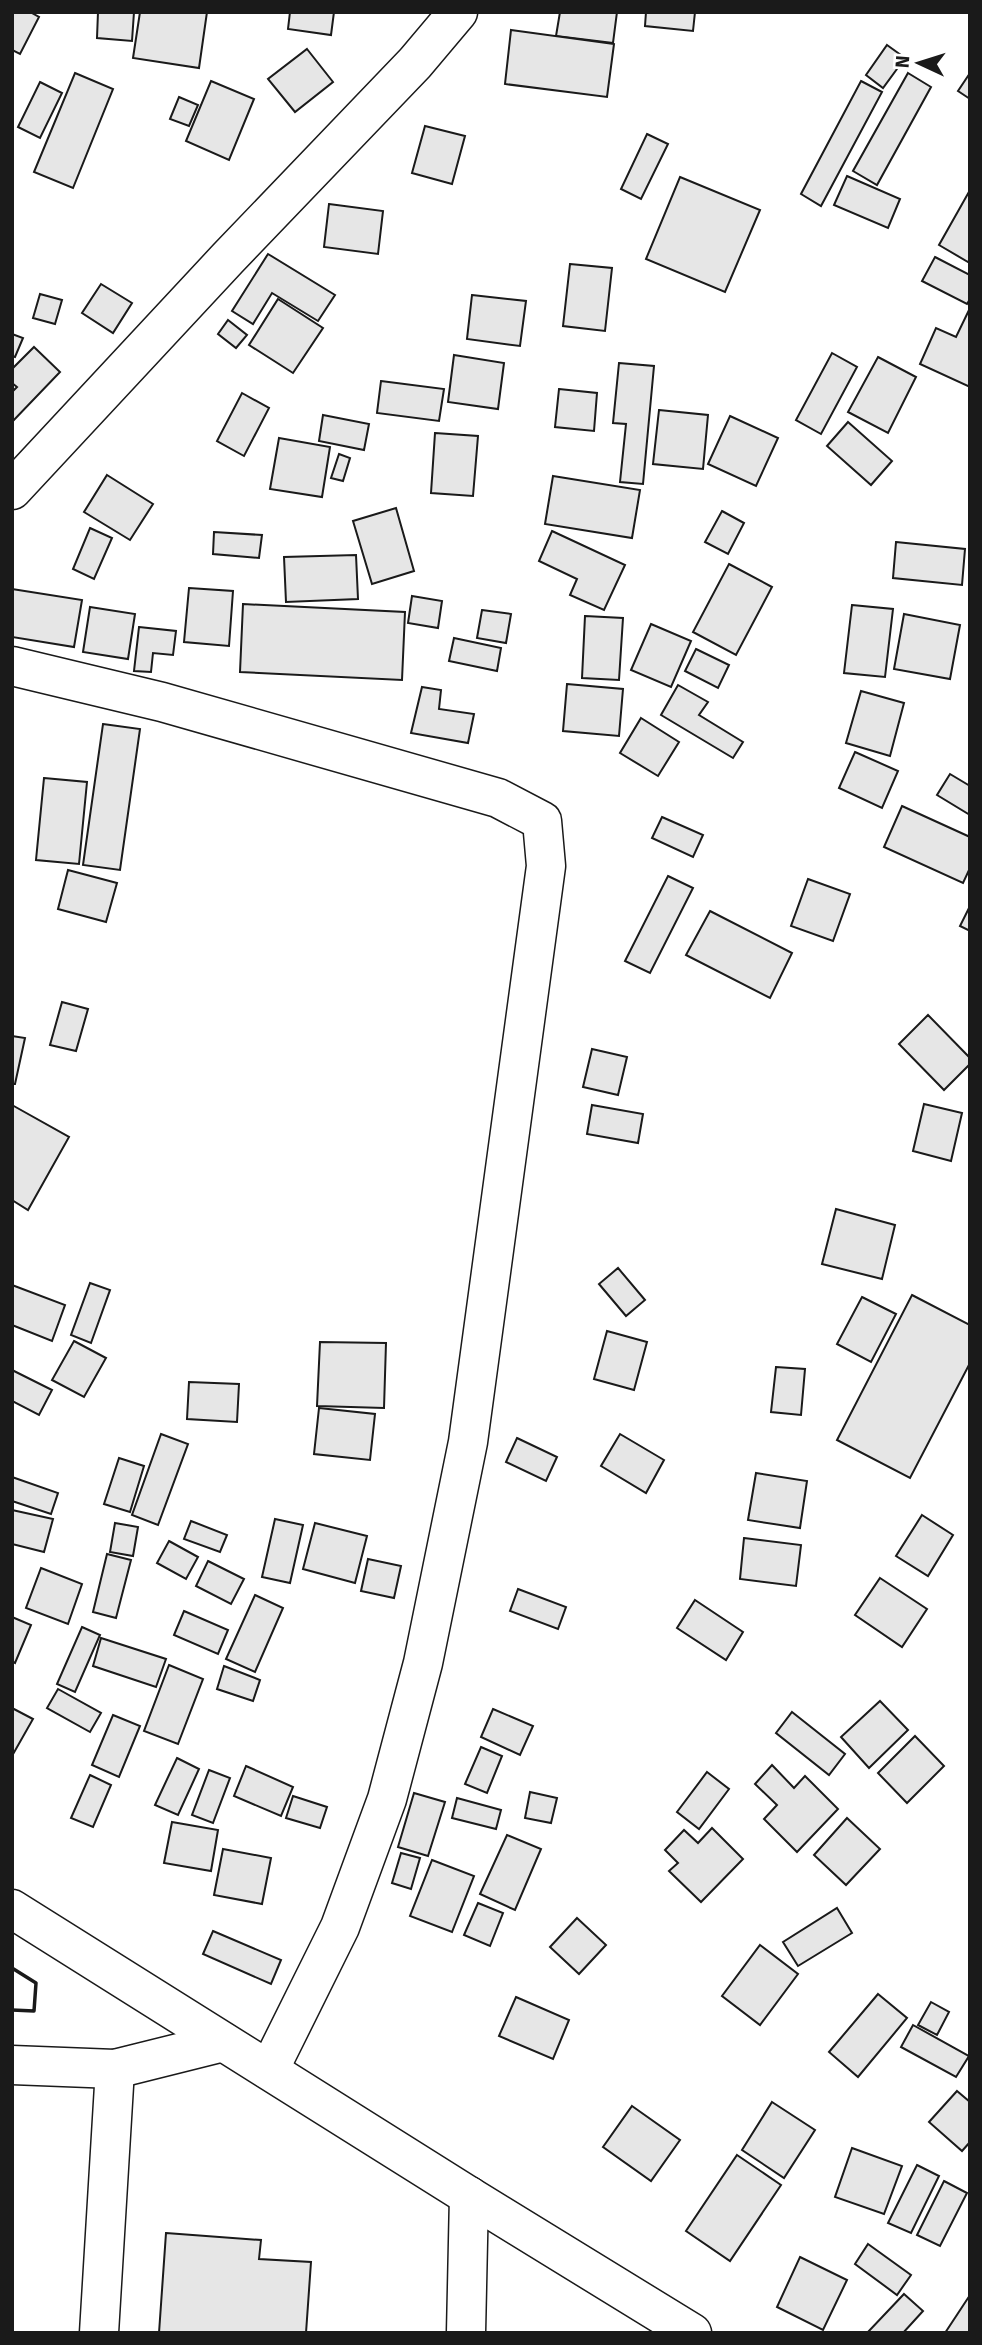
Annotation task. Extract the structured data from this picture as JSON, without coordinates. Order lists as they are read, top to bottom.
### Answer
{
  "north": "left"
}
